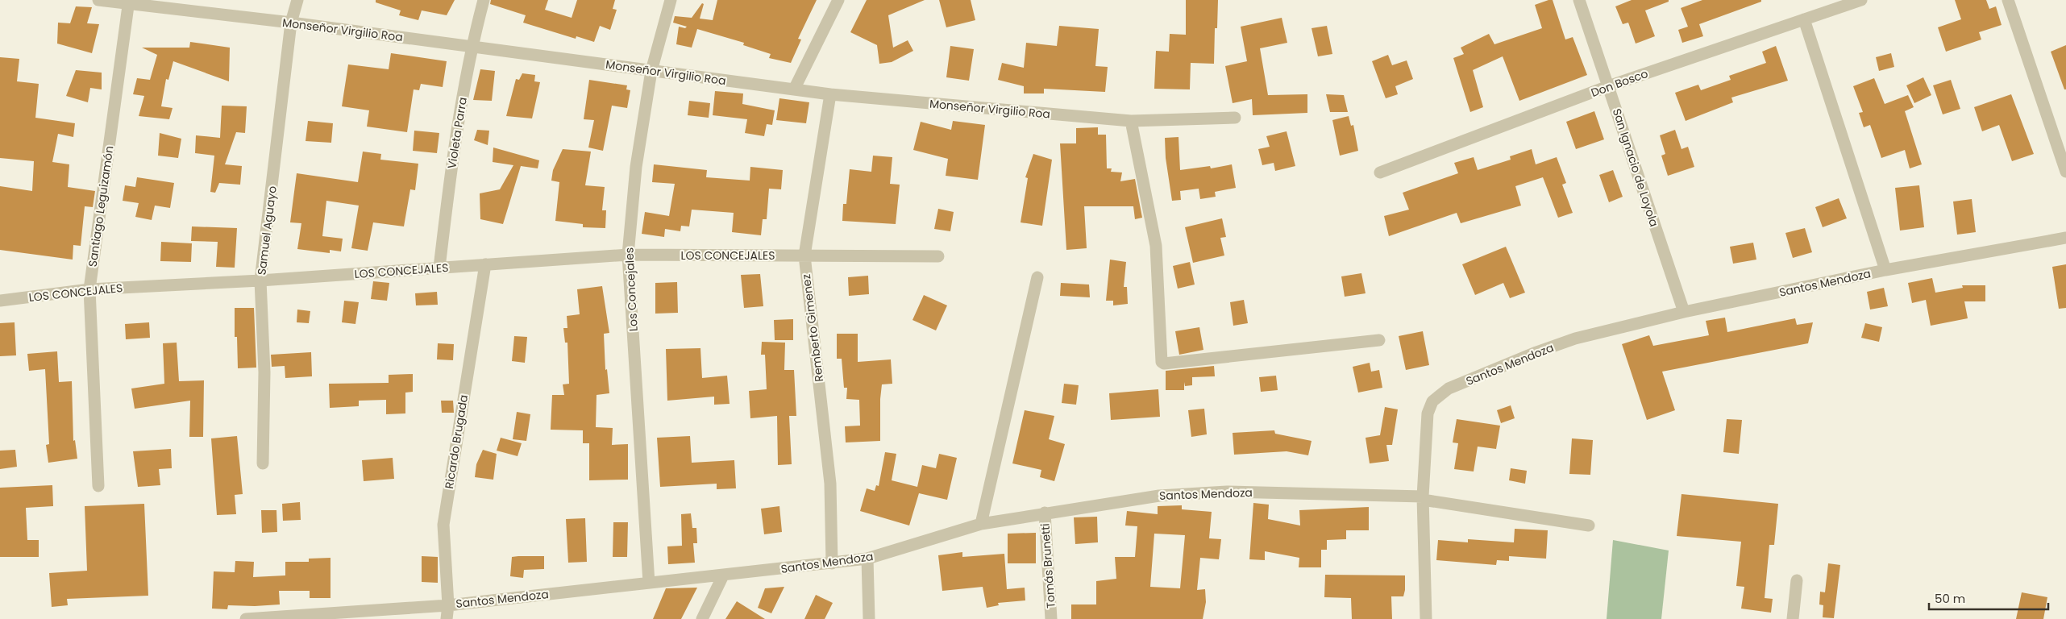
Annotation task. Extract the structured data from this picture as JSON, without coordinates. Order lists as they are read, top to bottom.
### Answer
{
  "streets": {
    "street": [
      "Monseñor Virgilio Roa",
      "Don Bosco",
      "Violeta Parra",
      "San Ignacio de Loyola",
      "Santiago Leguizamón",
      "Samuel Aguayo",
      "LOS CONCEJALES",
      "Santos Mendoza",
      "Los Concejales",
      "Remberto Gimenez",
      "Ricardo Brugada",
      "Tomás Brunetti"
    ]
  },
  "crossings": [
    ["Monseñor Virgilio Roa", "Violeta Parra"],
    ["Monseñor Virgilio Roa", "Santiago Leguizamón"],
    ["Monseñor Virgilio Roa", "Samuel Aguayo"],
    ["Monseñor Virgilio Roa", "Los Concejales"],
    ["Monseñor Virgilio Roa", "Remberto Gimenez"],
    ["Don Bosco", "San Ignacio de Loyola"],
    ["Violeta Parra", "LOS CONCEJALES"],
    ["San Ignacio de Loyola", "Santos Mendoza"],
    ["Santiago Leguizamón", "LOS CONCEJALES"],
    ["Samuel Aguayo", "LOS CONCEJALES"],
    ["LOS CONCEJALES", "Los Concejales"],
    ["LOS CONCEJALES", "Remberto Gimenez"],
    ["LOS CONCEJALES", "Ricardo Brugada"],
    ["Santos Mendoza", "Los Concejales"],
    ["Santos Mendoza", "Remberto Gimenez"],
    ["Santos Mendoza", "Ricardo Brugada"],
    ["Santos Mendoza", "Tomás Brunetti"]
  ],
  "scale_bar": "50 m"
}
